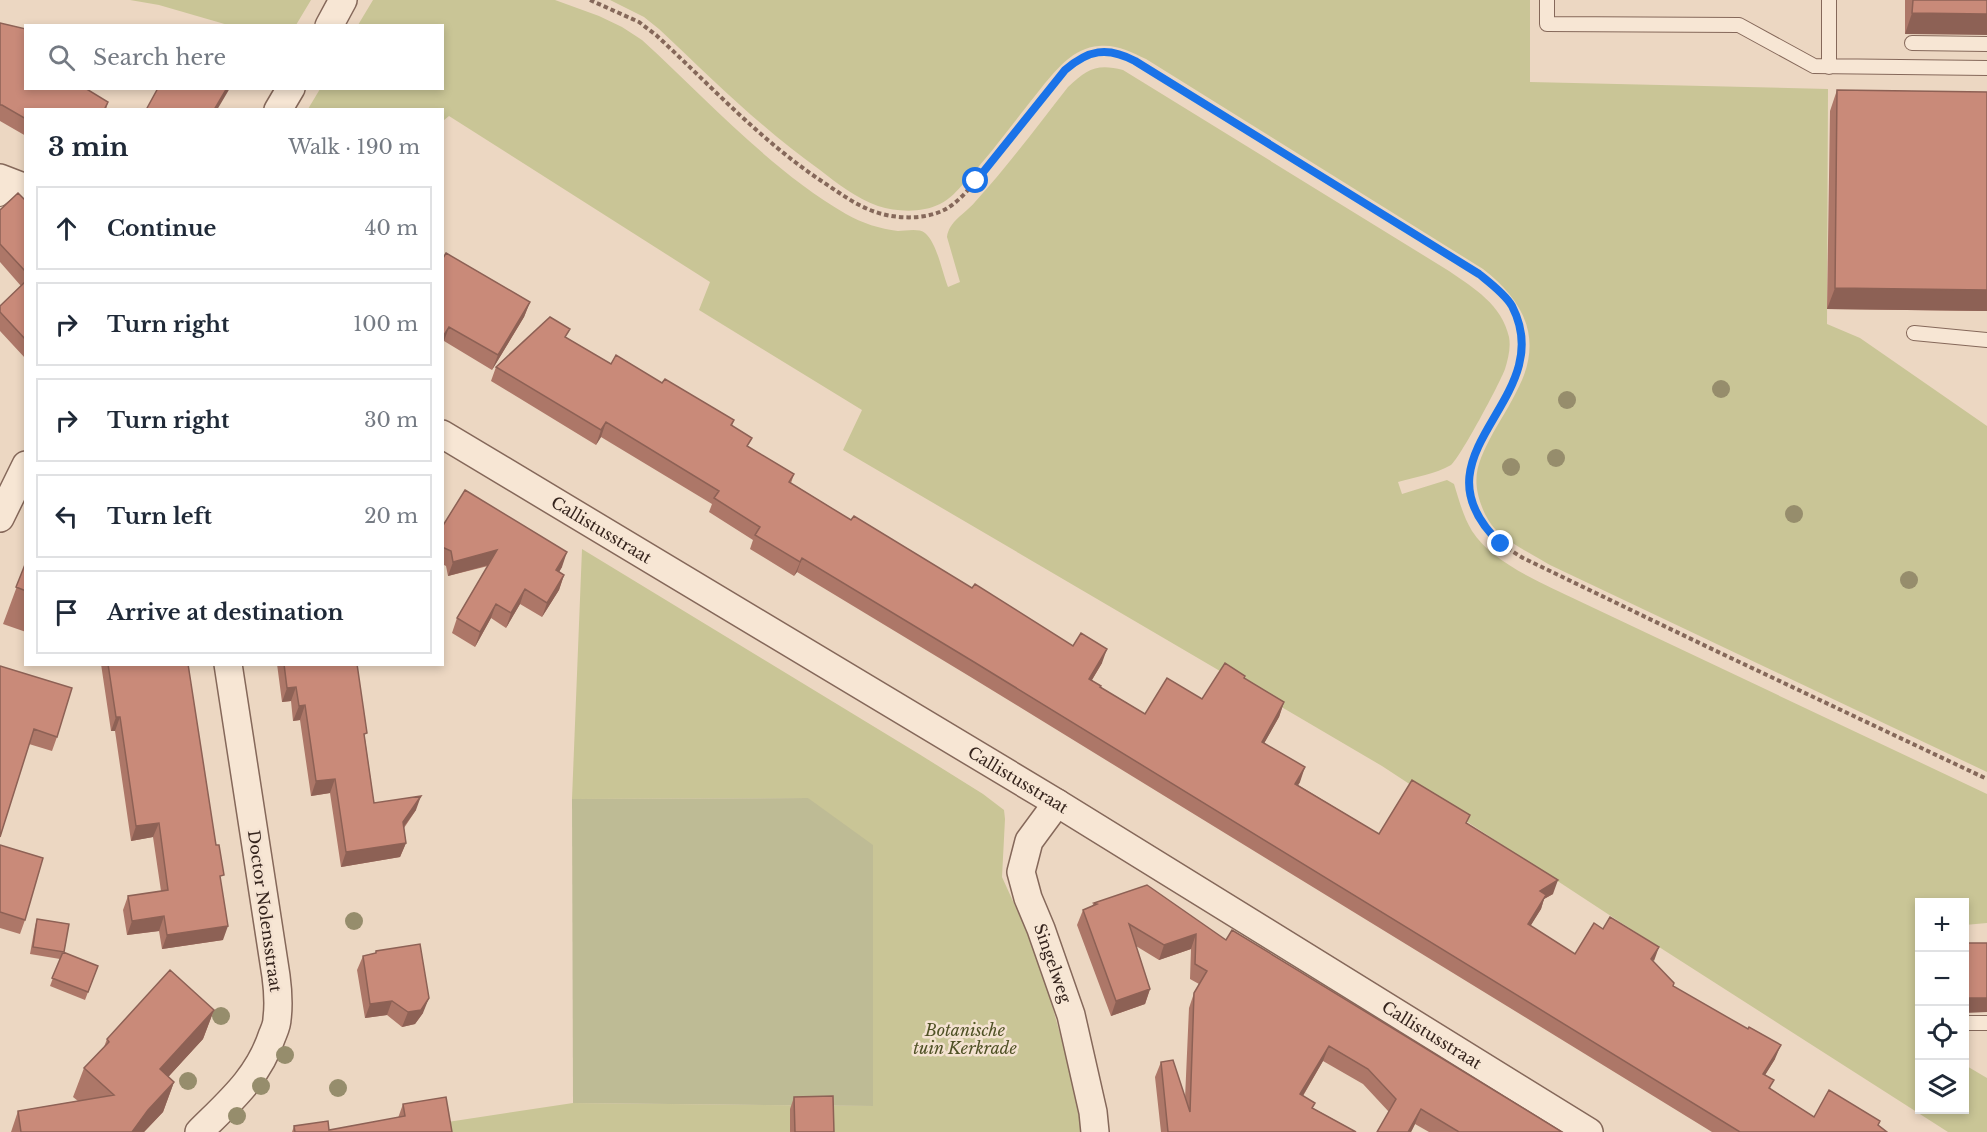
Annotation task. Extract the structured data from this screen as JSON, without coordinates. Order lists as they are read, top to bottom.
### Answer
{
  "streets": {
    "street": ["Callistusstraat", "Doctor Nolensstraat", "Singelweg"]
  },
  "crossings": [
    ["Callistusstraat", "Singelweg"]
  ],
  "parks": ["Botanische tuin Kerkrade"],
  "page": {
    "search": "Search here",
    "heading": ["3 min", "Walk · 190 m"],
    "list": [
      ["Continue", "40 m"],
      ["Turn right", "100 m"],
      ["Turn right", "30 m"],
      ["Turn left", "20 m"],
      "Arrive at destination"
    ],
    "map_buttons": ["+", "−"]
  }
}
